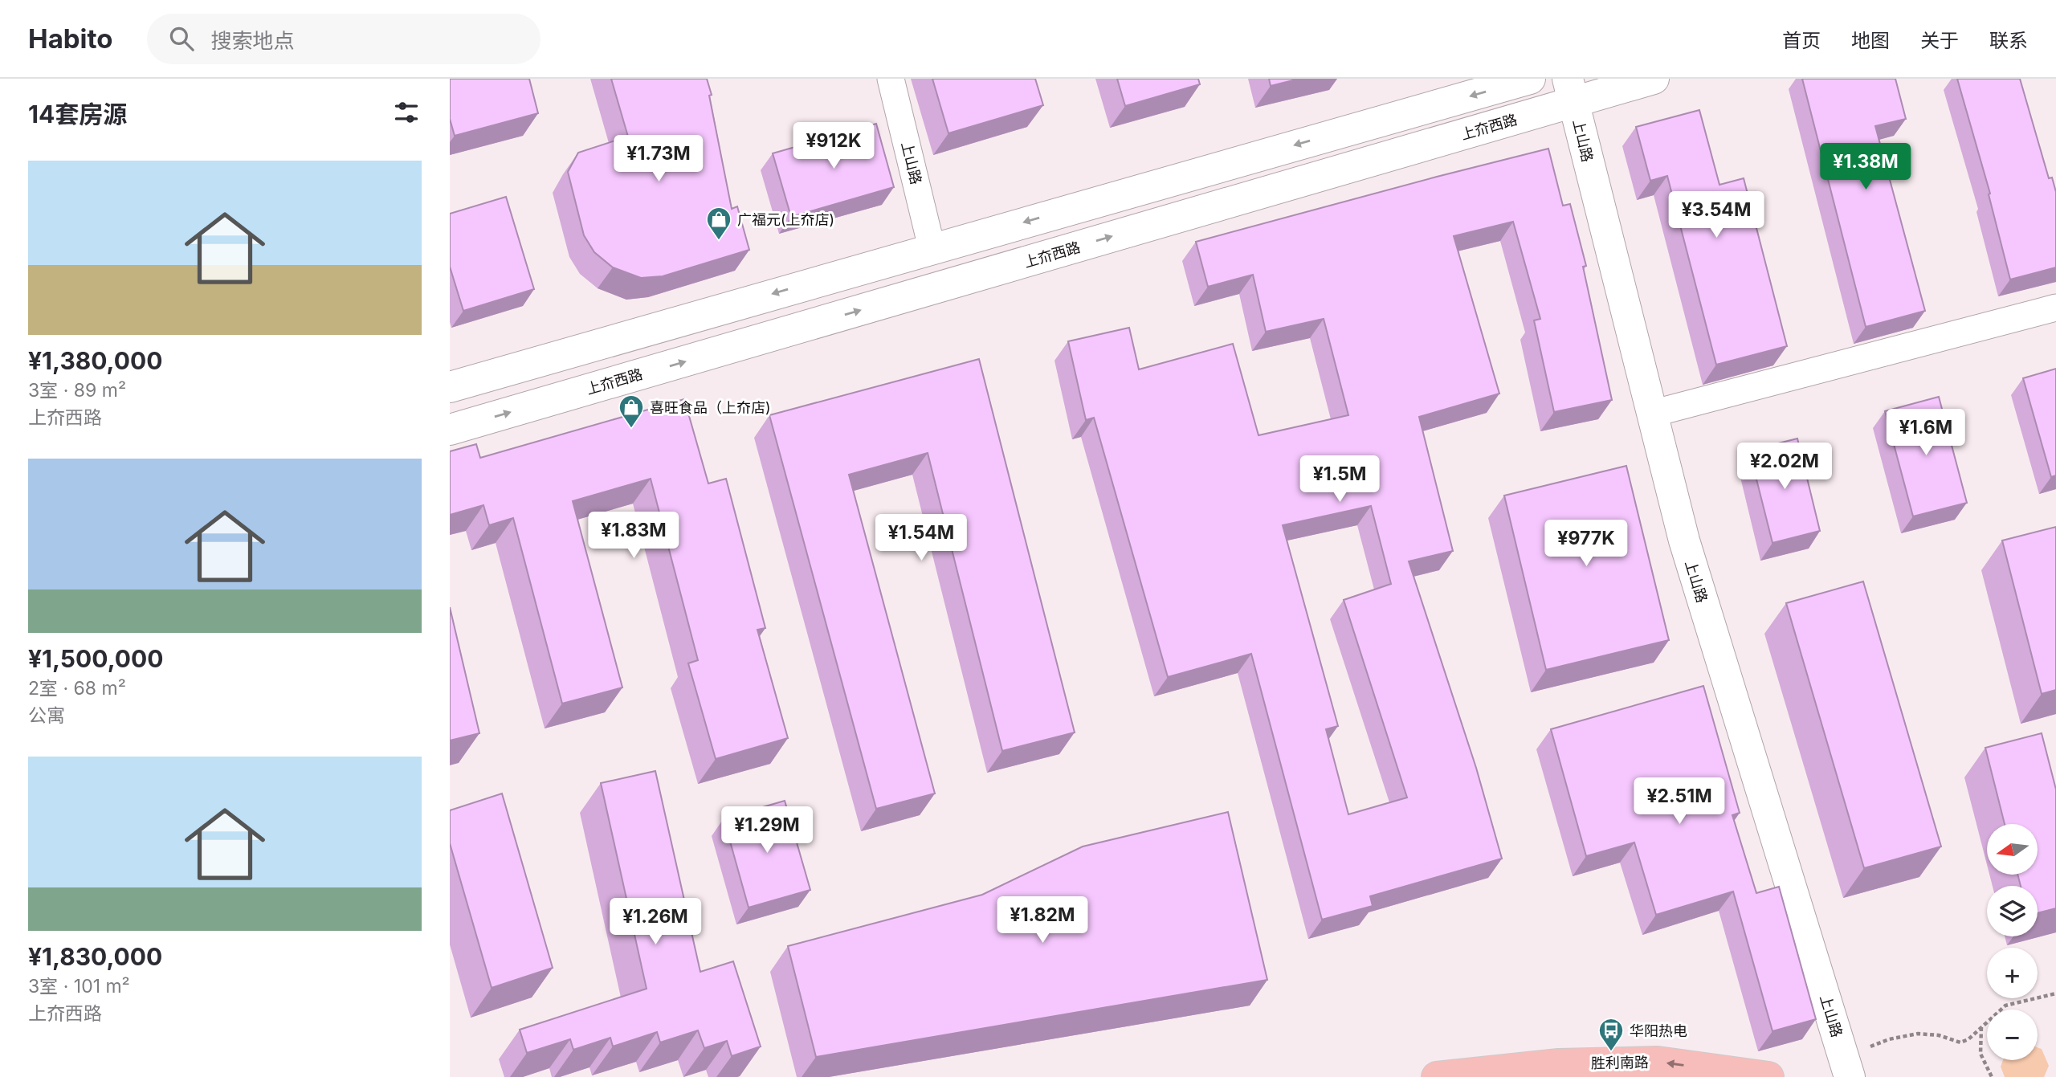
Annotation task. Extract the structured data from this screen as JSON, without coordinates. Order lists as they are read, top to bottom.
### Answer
{
  "streets": {
    "main road": ["胜利南路"],
    "street": ["上夼西路", "上山路"]
  },
  "crossings": [
    ["上夼西路", "上山路"]
  ],
  "one_way": ["胜利南路"],
  "places": {
    "shop": ["广福元(上夼店)", "喜旺食品（上夼店)"],
    "bus stop": ["华阳热电"]
  },
  "north": "left",
  "page": {
    "header": "Habito",
    "search": "搜索地点",
    "nav": [
      "首页",
      "地图",
      "关于",
      "联系"
    ],
    "heading": "14套房源",
    "price": [
      "¥912K",
      "¥1.73M",
      "¥1.38M",
      "¥3.54M",
      "¥1.6M",
      "¥2.02M",
      "¥1.5M",
      "¥1.83M",
      "¥1.54M",
      "¥977K",
      "¥2.51M",
      "¥1.29M",
      "¥1.82M",
      "¥1.26M"
    ],
    "list": [
      {
        "name": "¥1,380,000",
        "note": "3室 · 89 m² · 上夼西路"
      },
      {
        "name": "¥1,500,000",
        "note": "2室 · 68 m² · 公寓"
      },
      {
        "name": "¥1,830,000",
        "note": "3室 · 101 m² · 上夼西路"
      }
    ],
    "map_buttons": ["+", "−"]
  }
}
